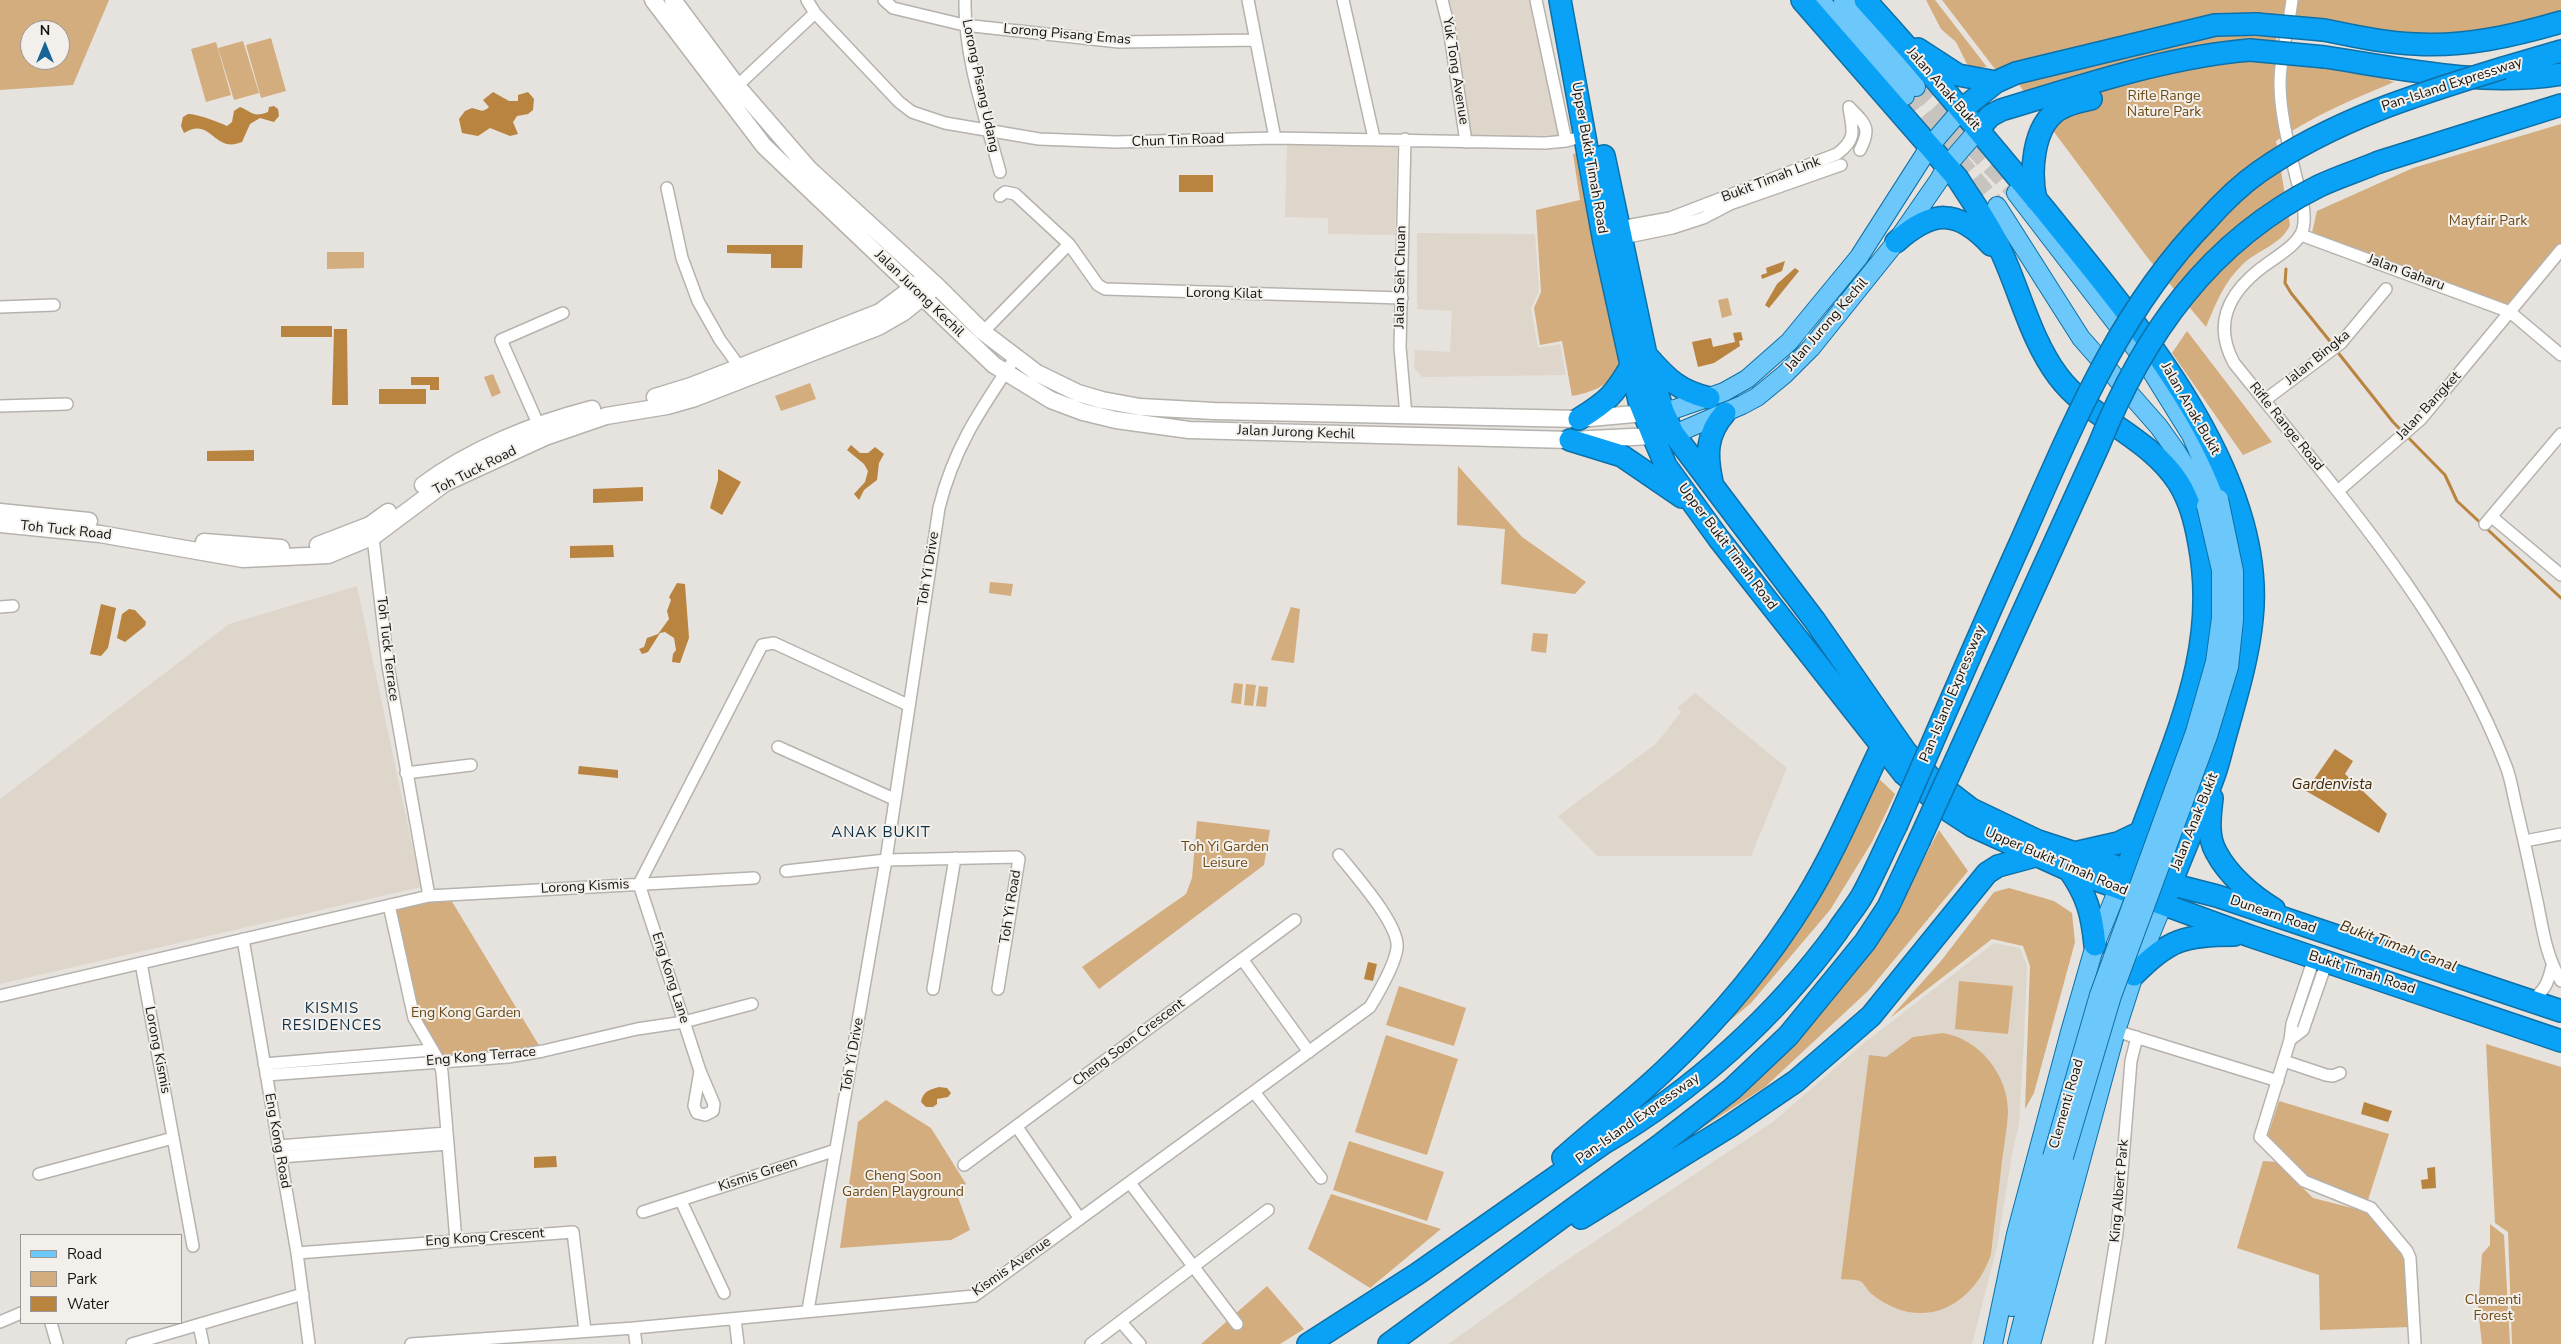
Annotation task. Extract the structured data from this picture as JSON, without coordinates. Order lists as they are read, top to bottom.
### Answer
{
  "streets": {
    "highway": [
      "Pan-Island Expressway",
      "Jalan Anak Bukit",
      "Upper Bukit Timah Road",
      "Dunearn Road",
      "Bukit Timah Road"
    ],
    "main road": ["Jalan Jurong Kechil", "Toh Tuck Road", "Clementi Road"],
    "street": [
      "Lorong Pisang Emas",
      "Yuk Tong Avenue",
      "Lorong Pisang Udang",
      "Chun Tin Road",
      "Bukit Timah Link",
      "Jalan Gaharu",
      "Jalan Seh Chuan",
      "Lorong Kilat",
      "Jalan Bingka",
      "Jalan Bangket",
      "Rifle Range Road",
      "Toh Yi Drive",
      "Toh Tuck Terrace",
      "Lorong Kismis",
      "Toh Yi Road",
      "Eng Kong Lane",
      "Cheng Soon Crescent",
      "Eng Kong Terrace",
      "Eng Kong Road",
      "Kismis Green",
      "King Albert Park",
      "Eng Kong Crescent",
      "Kismis Avenue"
    ]
  },
  "crossings": [
    ["Lorong Pisang Emas", "Lorong Pisang Udang"],
    ["Yuk Tong Avenue", "Chun Tin Road"],
    ["Lorong Pisang Udang", "Chun Tin Road"],
    ["Jalan Anak Bukit", "Upper Bukit Timah Road"],
    ["Jalan Anak Bukit", "Jalan Jurong Kechil"],
    ["Jalan Anak Bukit", "Dunearn Road"],
    ["Jalan Anak Bukit", "Bukit Timah Road"],
    ["Jalan Anak Bukit", "Clementi Road"],
    ["Chun Tin Road", "Upper Bukit Timah Road"],
    ["Chun Tin Road", "Jalan Seh Chuan"],
    ["Upper Bukit Timah Road", "Bukit Timah Link"],
    ["Upper Bukit Timah Road", "Jalan Jurong Kechil"],
    ["Upper Bukit Timah Road", "Dunearn Road"],
    ["Upper Bukit Timah Road", "Bukit Timah Road"],
    ["Upper Bukit Timah Road", "Clementi Road"],
    ["Jalan Gaharu", "Jalan Bangket"],
    ["Jalan Gaharu", "Rifle Range Road"],
    ["Jalan Seh Chuan", "Jalan Jurong Kechil"],
    ["Jalan Seh Chuan", "Lorong Kilat"],
    ["Jalan Jurong Kechil", "Toh Tuck Road"],
    ["Jalan Jurong Kechil", "Toh Yi Drive"],
    ["Jalan Bingka", "Rifle Range Road"],
    ["Jalan Bangket", "Rifle Range Road"],
    ["Toh Tuck Road", "Toh Tuck Terrace"],
    ["Toh Yi Drive", "Lorong Kismis"],
    ["Toh Yi Drive", "Toh Yi Road"],
    ["Toh Yi Drive", "Kismis Green"],
    ["Toh Yi Drive", "Kismis Avenue"],
    ["Toh Tuck Terrace", "Lorong Kismis"],
    ["Lorong Kismis", "Eng Kong Lane"],
    ["Lorong Kismis", "Eng Kong Road"],
    ["Dunearn Road", "Clementi Road"],
    ["Bukit Timah Road", "Clementi Road"],
    ["Eng Kong Lane", "Eng Kong Terrace"],
    ["Eng Kong Terrace", "Eng Kong Road"],
    ["Eng Kong Road", "Eng Kong Crescent"]
  ],
  "districts": ["ANAK BUKIT", "KISMIS RESIDENCES"],
  "water": ["Gardenvista", "Bukit Timah Canal"],
  "parks": [
    "Rifle Range Nature Park",
    "Mayfair Park",
    "Toh Yi Garden Leisure",
    "Eng Kong Garden",
    "Cheng Soon Garden Playground",
    "Clementi Forest"
  ],
  "legend": ["Road", "Park", "Water"],
  "north": "top"
}
